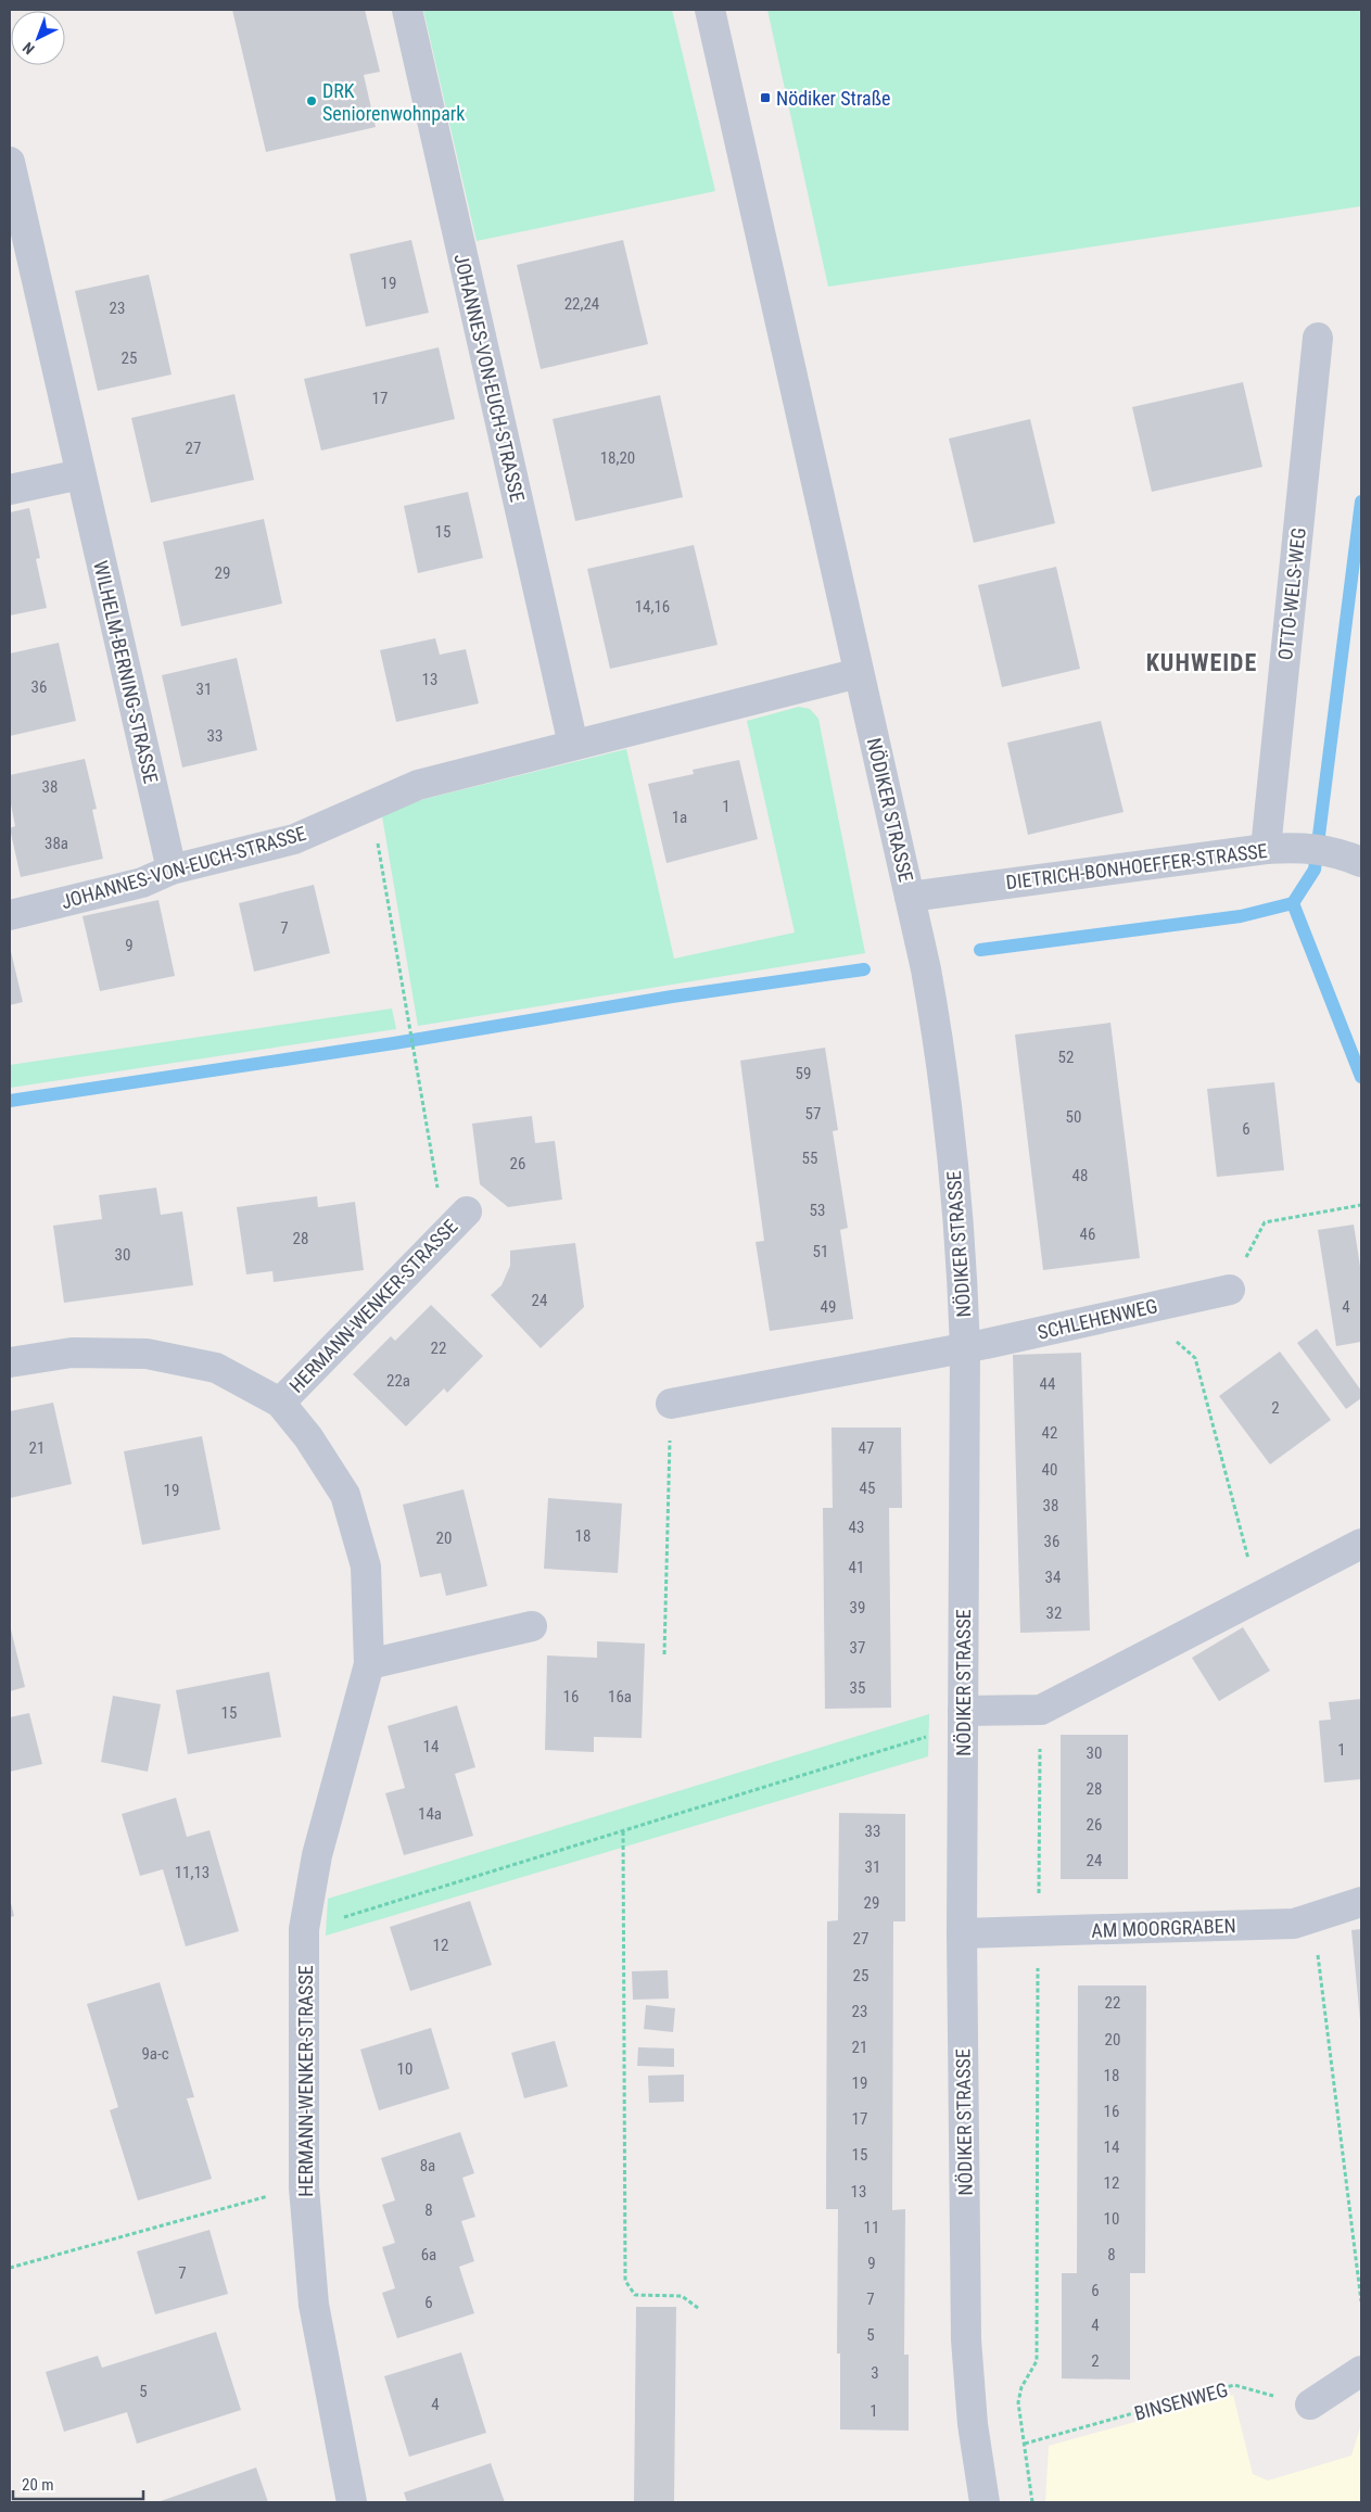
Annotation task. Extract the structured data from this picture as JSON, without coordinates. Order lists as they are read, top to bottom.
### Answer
{
  "streets": {
    "street": [
      "JOHANNES-VON-EUCH-STRASSE",
      "OTTO-WELS-WEG",
      "WILHELM-BERNING-STRASSE",
      "NÖDIKER STRASSE",
      "DIETRICH-BONHOEFFER-STRASSE",
      "HERMANN-WENKER-STRASSE",
      "SCHLEHENWEG",
      "AM MOORGRABEN"
    ],
    "path": ["BINSENWEG"]
  },
  "crossings": [
    ["JOHANNES-VON-EUCH-STRASSE", "WILHELM-BERNING-STRASSE"],
    ["JOHANNES-VON-EUCH-STRASSE", "NÖDIKER STRASSE"],
    ["OTTO-WELS-WEG", "DIETRICH-BONHOEFFER-STRASSE"],
    ["NÖDIKER STRASSE", "DIETRICH-BONHOEFFER-STRASSE"],
    ["NÖDIKER STRASSE", "SCHLEHENWEG"],
    ["NÖDIKER STRASSE", "AM MOORGRABEN"]
  ],
  "districts": ["KUHWEIDE"],
  "places": {
    "transit": ["Nödiker Straße"],
    "other": ["DRK Seniorenwohnpark"]
  },
  "house_numbers": [
    "19",
    "22,24",
    "23",
    "25",
    "17",
    "27",
    "18,20",
    "15",
    "29",
    "14,16",
    "13",
    "36",
    "31",
    "33",
    "38",
    "1",
    "1a",
    "38a",
    "7",
    "9",
    "52",
    "59",
    "57",
    "50",
    "6",
    "55",
    "26",
    "48",
    "53",
    "46",
    "28",
    "51",
    "30",
    "24",
    "49",
    "4",
    "22",
    "22a",
    "44",
    "2",
    "42",
    "21",
    "47",
    "40",
    "45",
    "19",
    "38",
    "43",
    "18",
    "20",
    "36",
    "41",
    "34",
    "39",
    "32",
    "37",
    "35",
    "16",
    "16a",
    "15",
    "14",
    "1",
    "30",
    "28",
    "14a",
    "26",
    "33",
    "24",
    "31",
    "11,13",
    "29",
    "27",
    "12",
    "25",
    "22",
    "23",
    "20",
    "21",
    "9a-c",
    "10",
    "18",
    "19",
    "16",
    "17",
    "14",
    "15",
    "8a",
    "12",
    "13",
    "8",
    "10",
    "11",
    "6a",
    "8",
    "9",
    "7",
    "6",
    "7",
    "6",
    "4",
    "5",
    "2",
    "3",
    "5",
    "4",
    "1"
  ],
  "scale_bar": "20 m",
  "north": "bottom left"
}
